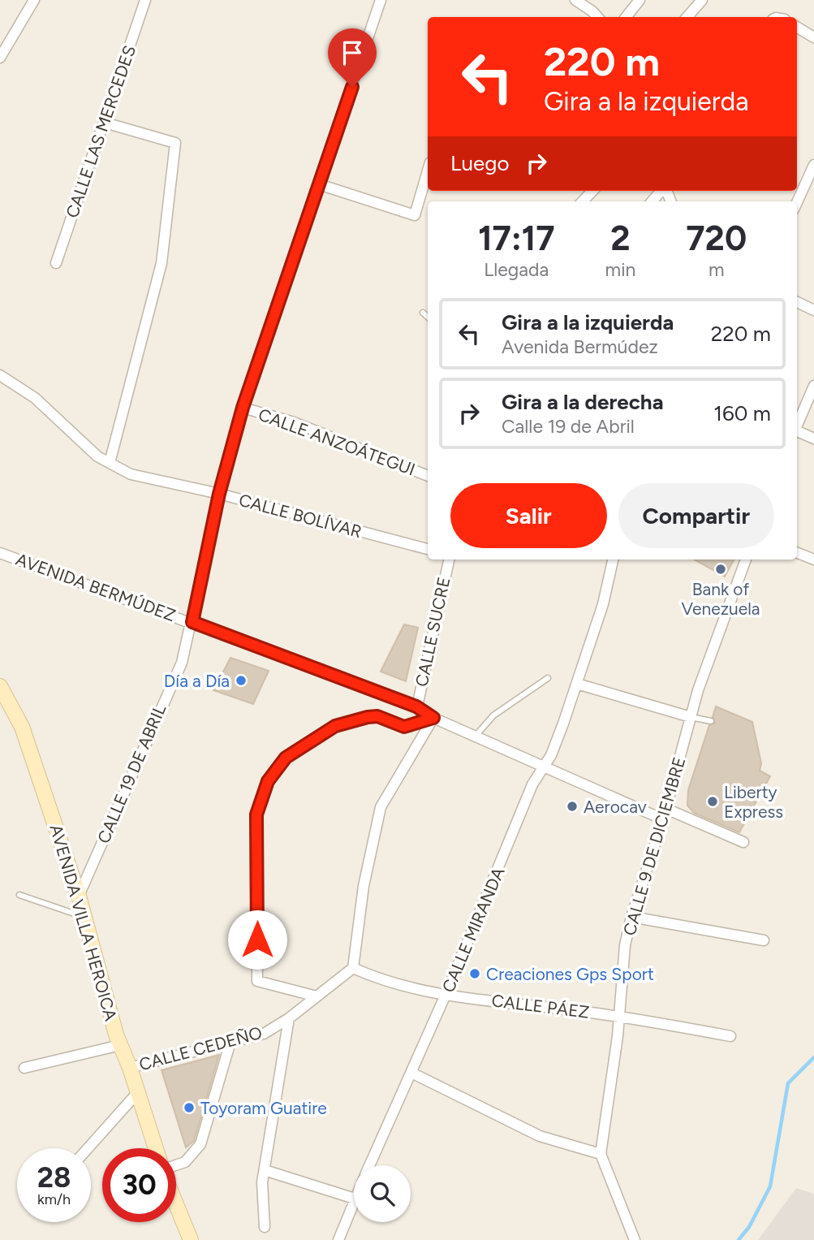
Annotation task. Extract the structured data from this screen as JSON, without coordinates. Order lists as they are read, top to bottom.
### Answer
{
  "streets": {
    "main road": ["AVENIDA VILLA HEROICA"],
    "street": [
      "CALLE LAS MERCEDES",
      "CALLE ANZOÁTEGUI",
      "CALLE BOLÍVAR",
      "AVENIDA BERMÚDEZ",
      "CALLE SUCRE",
      "CALLE 19 DE ABRIL",
      "CALLE 9 DE DICIEMBRE",
      "CALLE MIRANDA",
      "CALLE PÁEZ",
      "CALLE CEDEÑO"
    ]
  },
  "crossings": [
    ["CALLE ANZOÁTEGUI", "CALLE 19 DE ABRIL"],
    ["CALLE BOLÍVAR", "CALLE 19 DE ABRIL"],
    ["AVENIDA BERMÚDEZ", "CALLE SUCRE"],
    ["AVENIDA BERMÚDEZ", "CALLE 19 DE ABRIL"],
    ["AVENIDA BERMÚDEZ", "CALLE 9 DE DICIEMBRE"],
    ["AVENIDA BERMÚDEZ", "CALLE MIRANDA"],
    ["CALLE 19 DE ABRIL", "AVENIDA VILLA HEROICA"],
    ["CALLE 9 DE DICIEMBRE", "CALLE PÁEZ"],
    ["AVENIDA VILLA HEROICA", "CALLE CEDEÑO"],
    ["CALLE MIRANDA", "CALLE PÁEZ"],
    ["CALLE PÁEZ", "CALLE CEDEÑO"]
  ],
  "places": [
    "Bank of Venezuela",
    "Día a Día",
    "Liberty Express",
    "Aerocav",
    "Creaciones Gps Sport",
    "Toyoram Guatire"
  ],
  "page": {
    "turn": ["220 m", "Gira a la izquierda"],
    "then": "Luego",
    "eta": [
      "17:17",
      "Llegada",
      "2",
      "min",
      "720",
      "m"
    ],
    "list": [
      {
        "name": "Gira a la izquierda",
        "note": "Avenida Bermúdez",
        "value": "220 m"
      },
      {
        "name": "Gira a la derecha",
        "note": "Calle 19 de Abril",
        "value": "160 m"
      }
    ],
    "buttons": ["Salir", "Compartir"],
    "speed": "28 km/h",
    "limit": "30"
  }
}
